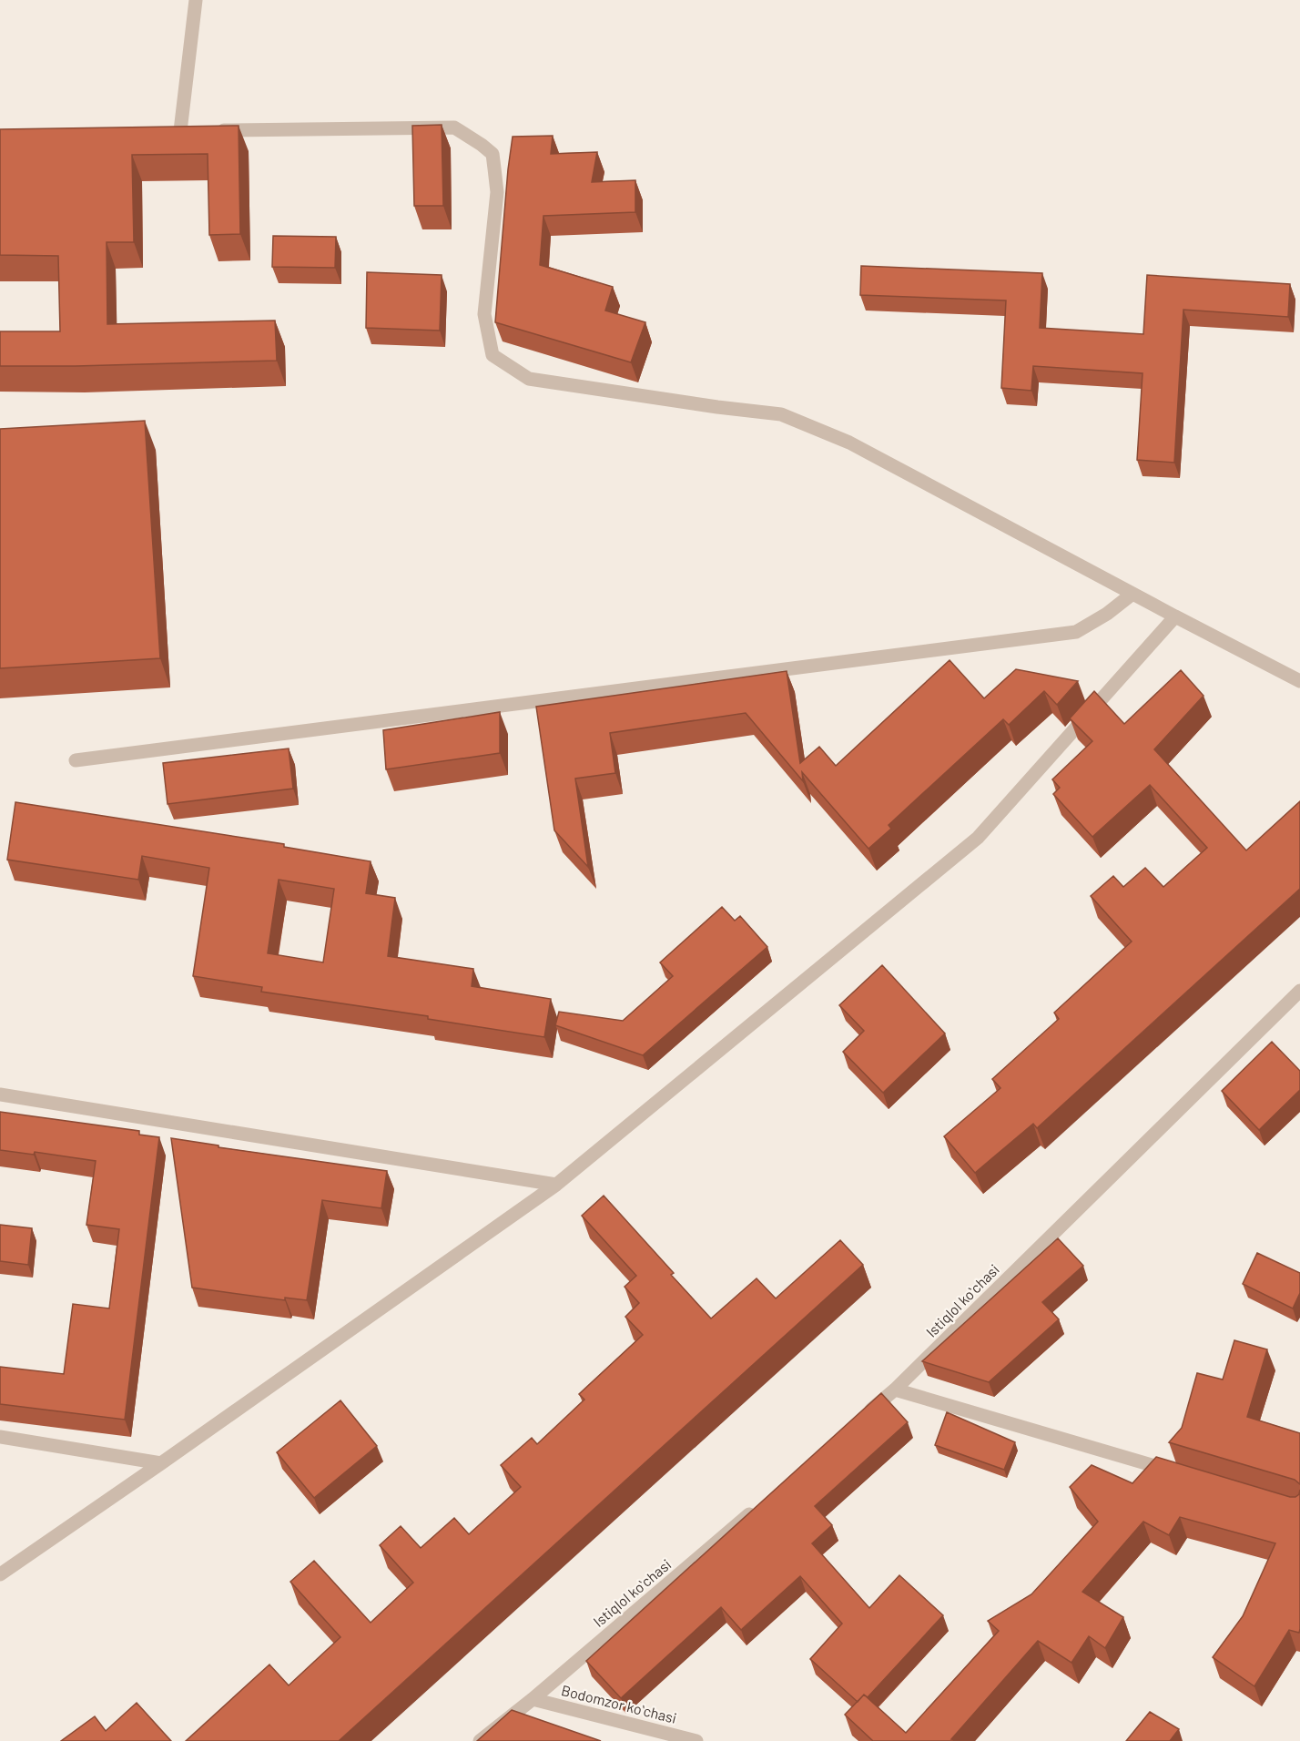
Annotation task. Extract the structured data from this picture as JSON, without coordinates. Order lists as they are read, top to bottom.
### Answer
{
  "streets": {
    "street": ["Istiqlol koʻchasi", "Bodomzor koʻchasi"]
  },
  "crossings": [
    ["Istiqlol koʻchasi", "Bodomzor koʻchasi"]
  ]
}
